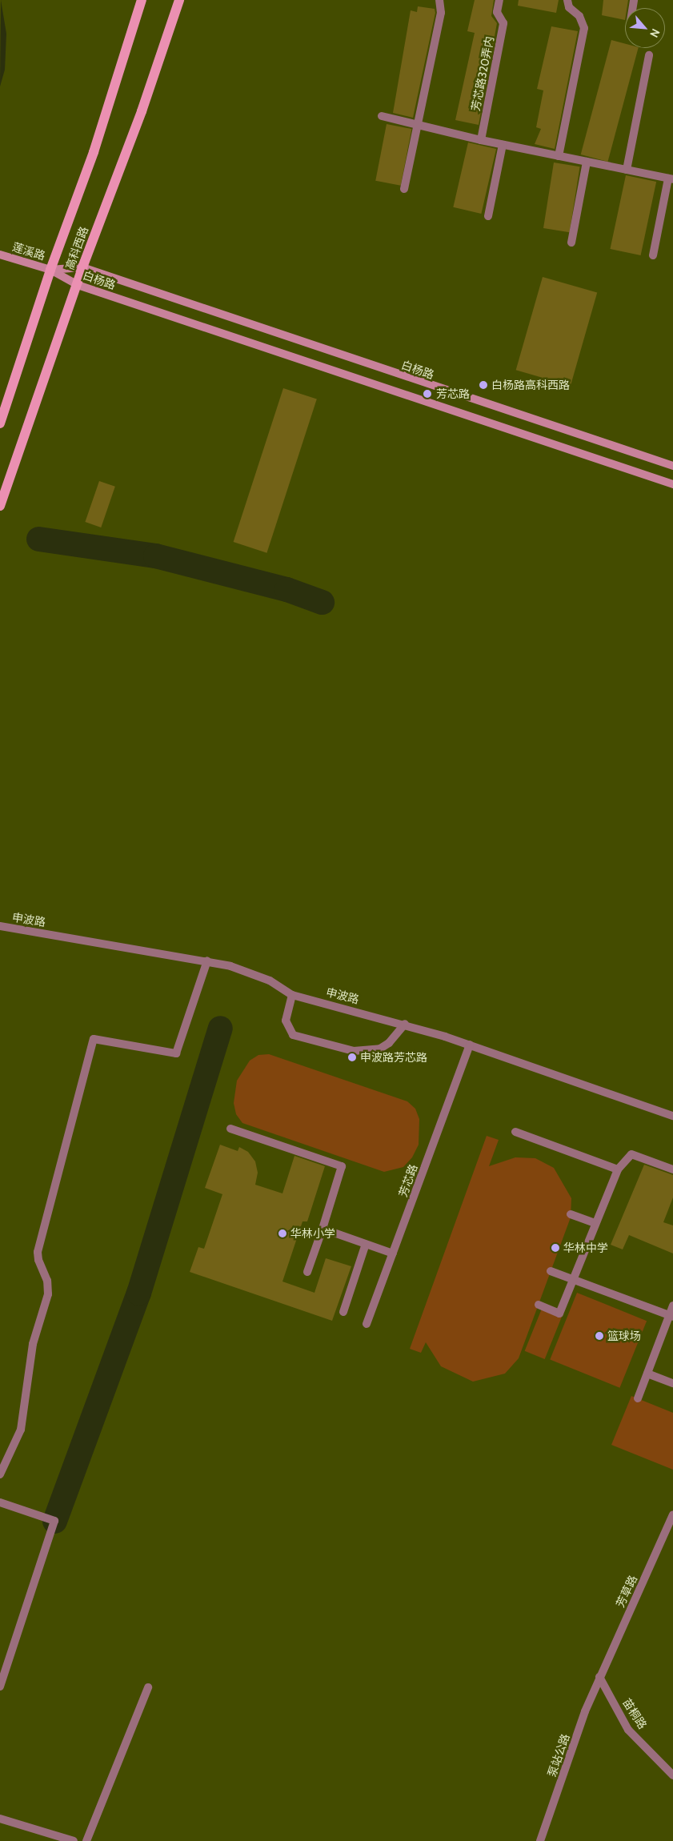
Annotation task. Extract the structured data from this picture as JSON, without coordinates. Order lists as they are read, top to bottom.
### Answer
{
  "streets": {
    "main road": ["高科西路", "莲溪路", "白杨路"],
    "street": [
      "芳芯路320弄内",
      "申波路",
      "芳芯路",
      "芳草路",
      "苗桐路",
      "泵站公路"
    ]
  },
  "crossings": [
    ["高科西路", "莲溪路"],
    ["高科西路", "白杨路"],
    ["莲溪路", "白杨路"],
    ["申波路", "芳芯路"],
    ["芳草路", "苗桐路"],
    ["芳草路", "泵站公路"],
    ["苗桐路", "泵站公路"]
  ],
  "places": [
    "白杨路高科西路",
    "芳芯路",
    "申波路芳芯路",
    "华林小学",
    "华林中学",
    "篮球场"
  ],
  "north": "bottom right"
}
